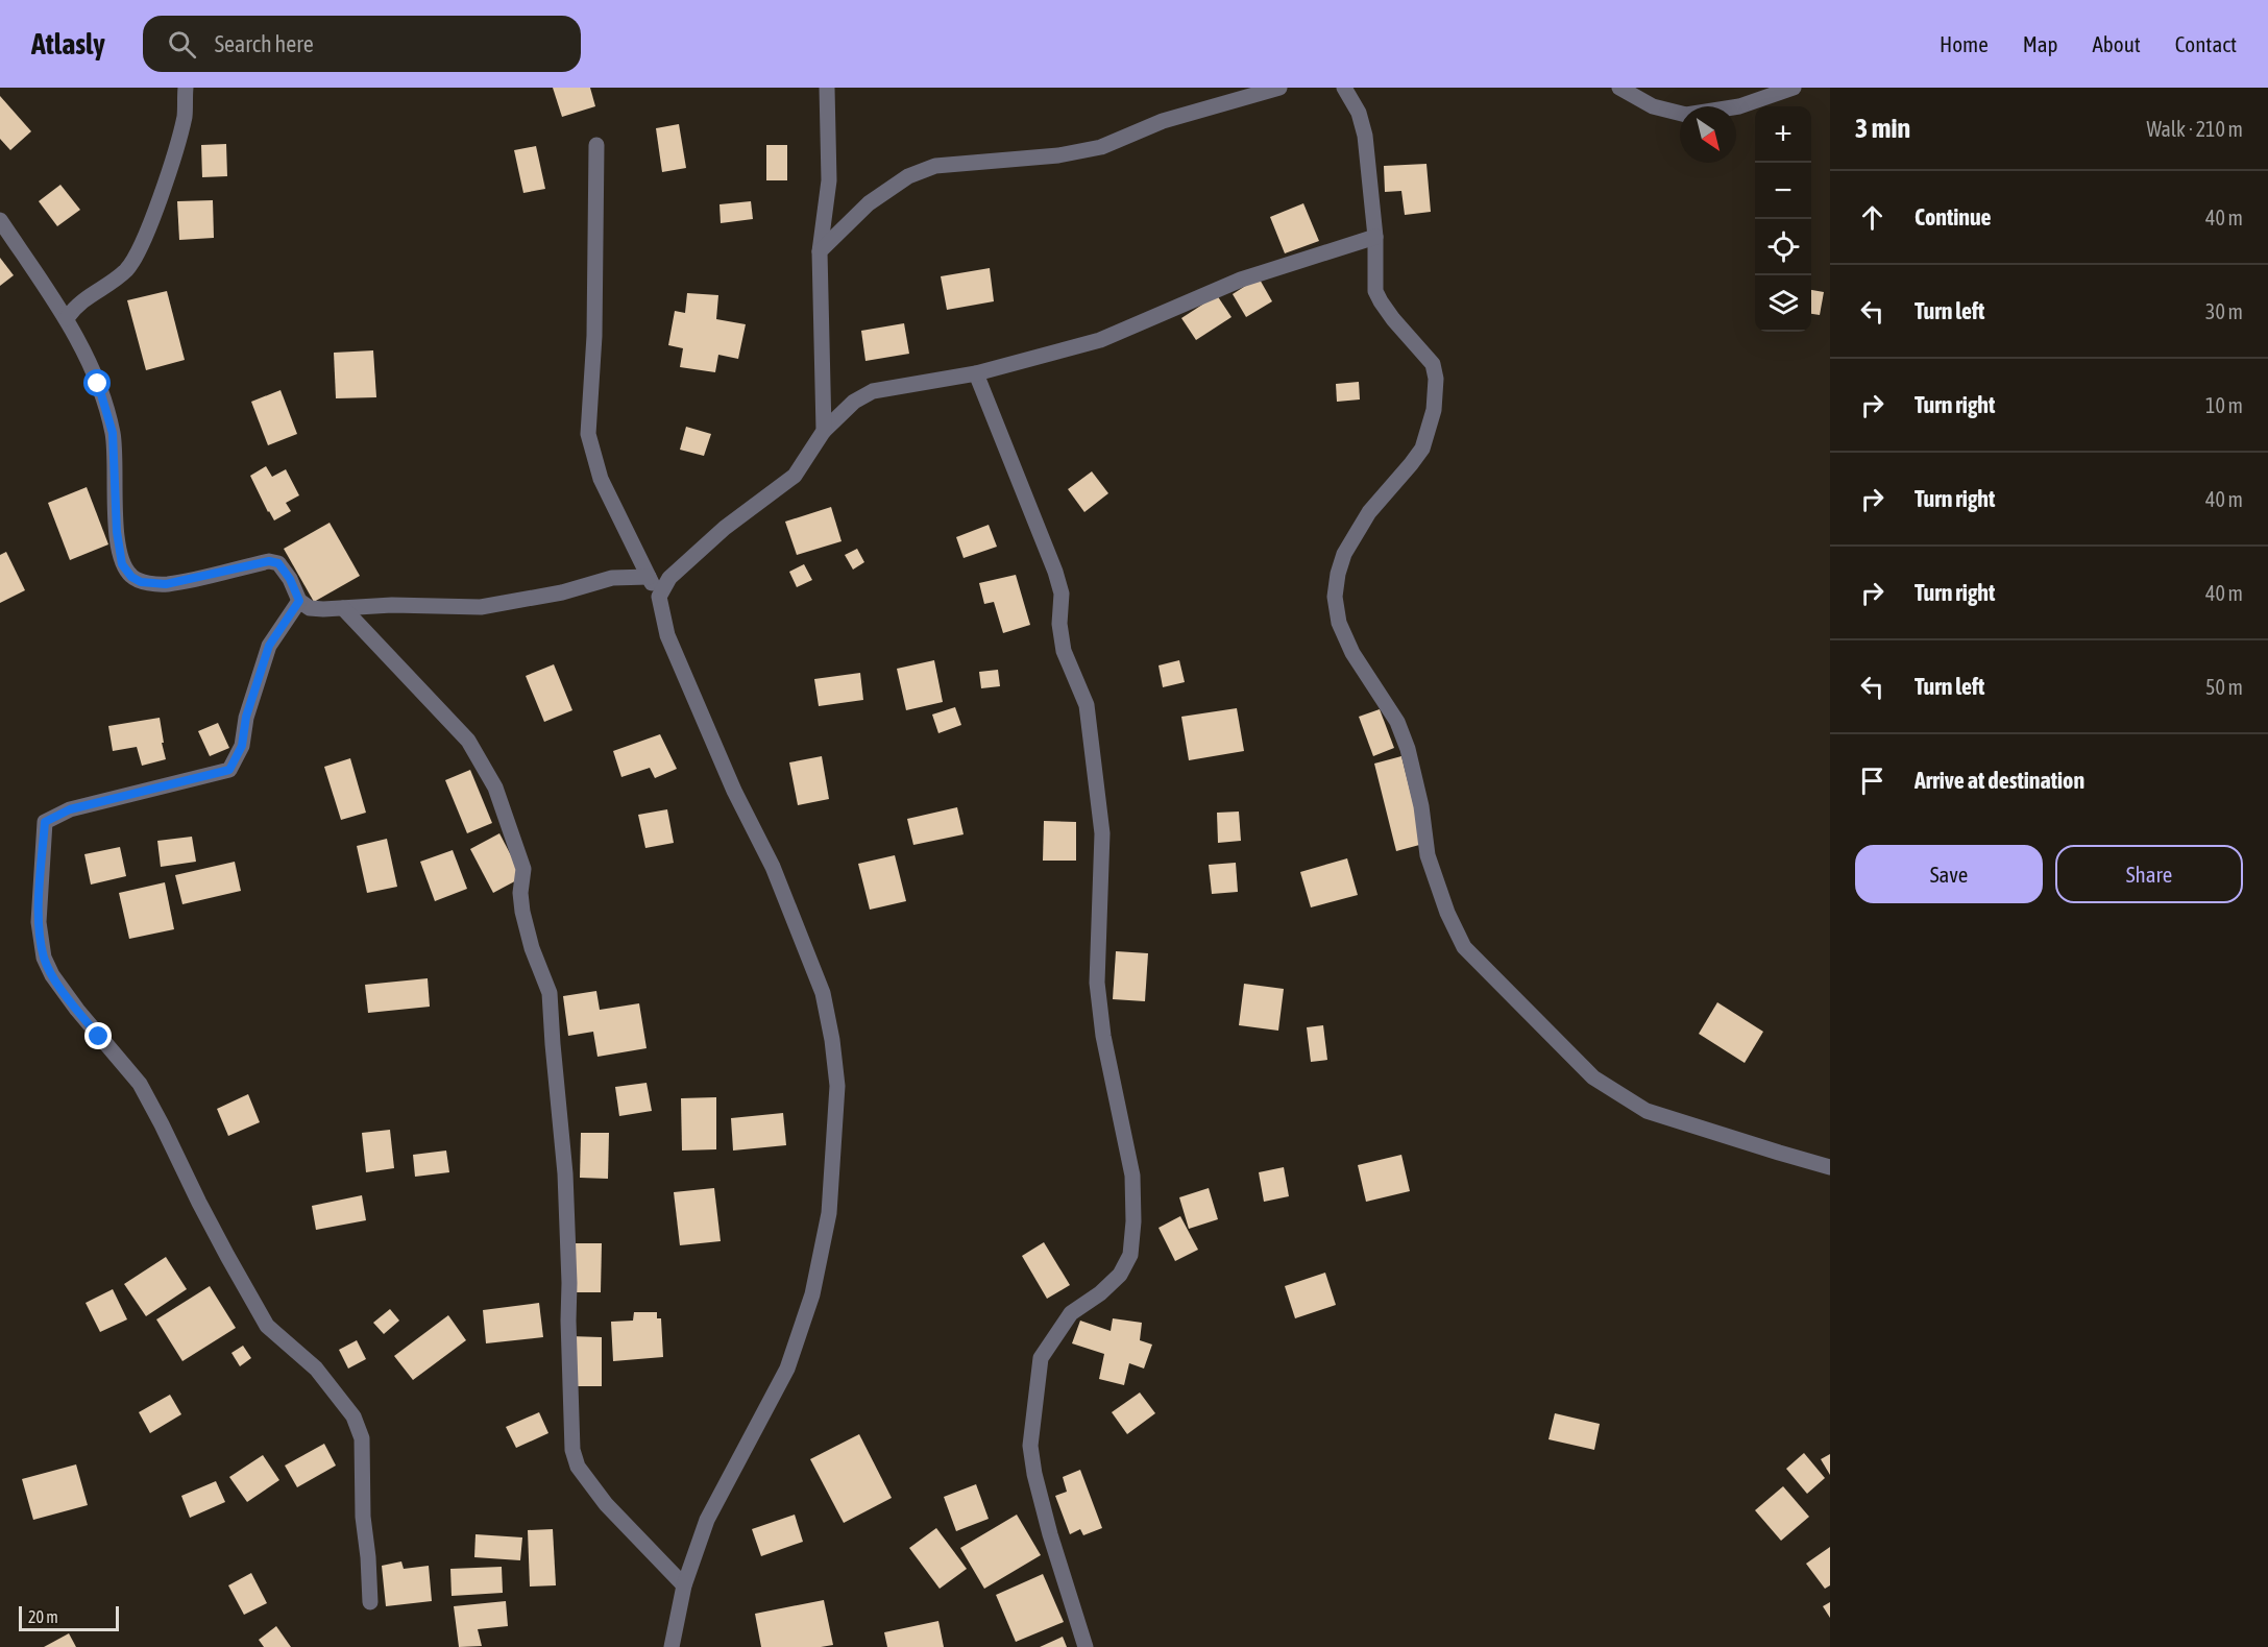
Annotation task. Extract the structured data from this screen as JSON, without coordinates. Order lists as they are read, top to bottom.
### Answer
{
  "scale_bar": "20 m",
  "north": "bottom right",
  "page": {
    "header": "Atlasly",
    "search": "Search here",
    "nav": [
      "Home",
      "Map",
      "About",
      "Contact"
    ],
    "heading": ["3 min", "Walk · 210 m"],
    "map_buttons": ["+", "−"],
    "list": [
      ["Continue", "40 m"],
      ["Turn left", "30 m"],
      ["Turn right", "10 m"],
      ["Turn right", "40 m"],
      ["Turn right", "40 m"],
      ["Turn left", "50 m"],
      "Arrive at destination"
    ],
    "buttons": ["Save", "Share"],
    "scale": "20 m"
  }
}
